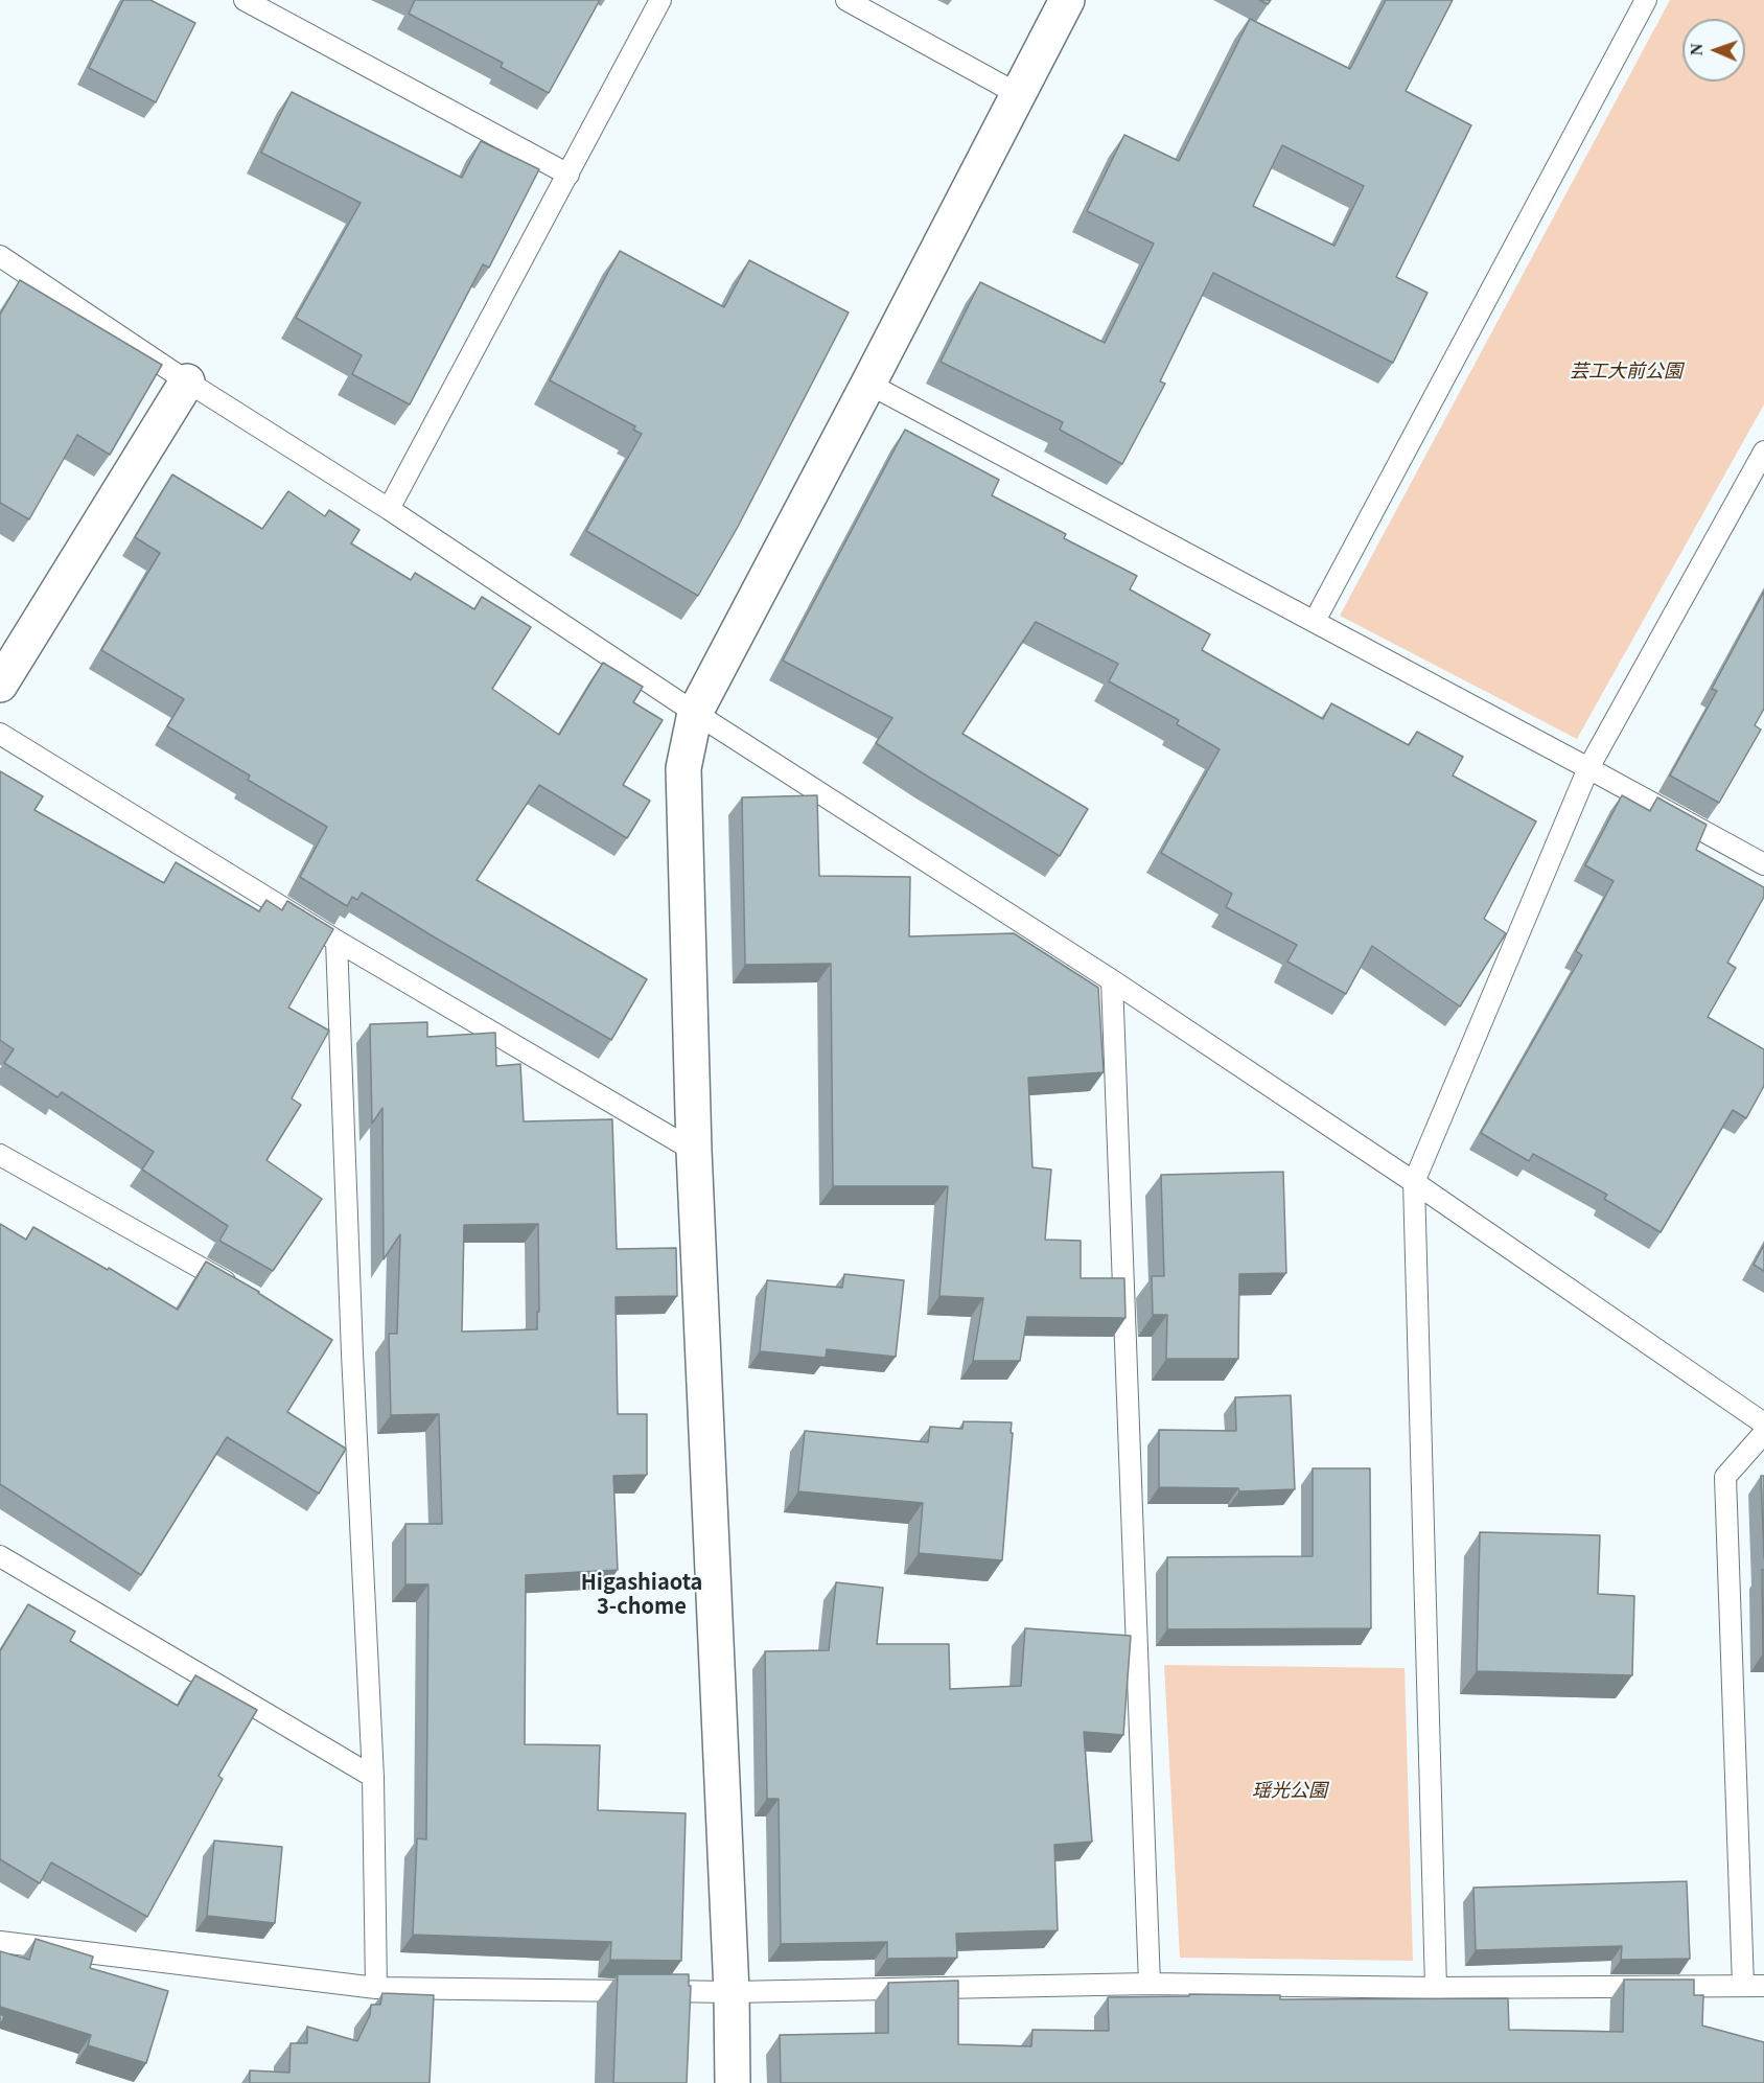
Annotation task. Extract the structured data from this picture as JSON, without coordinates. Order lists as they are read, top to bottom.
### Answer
{
  "districts": ["Higashiaota 3-chome"],
  "parks": ["芸工大前公園", "瑶光公園"],
  "north": "left"
}
